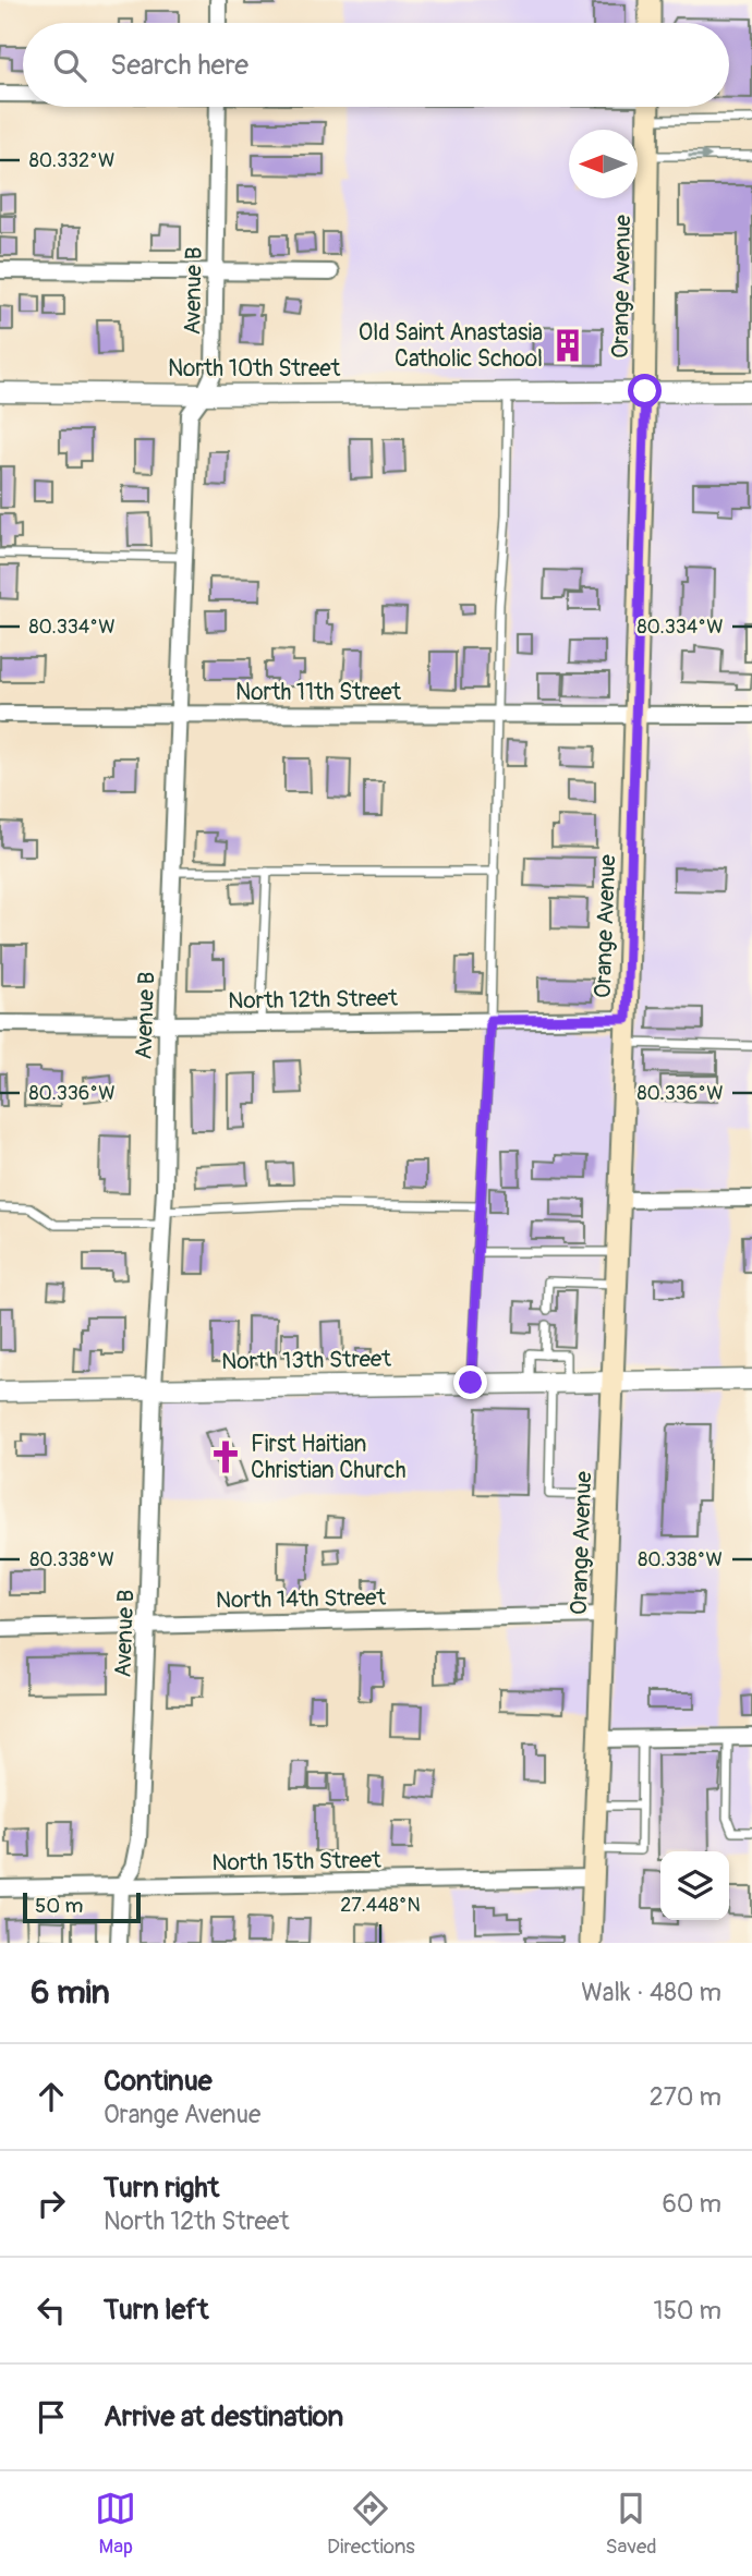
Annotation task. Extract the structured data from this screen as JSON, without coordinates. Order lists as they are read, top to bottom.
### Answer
{
  "streets": {
    "main road": ["Orange Avenue"],
    "street": [
      "Avenue B",
      "North 10th Street",
      "North 11th Street",
      "North 12th Street",
      "North 13th Street",
      "North 14th Street",
      "North 15th Street"
    ]
  },
  "crossings": [
    ["Orange Avenue", "North 10th Street"],
    ["Orange Avenue", "North 11th Street"],
    ["Orange Avenue", "North 12th Street"],
    ["Orange Avenue", "North 13th Street"],
    ["Orange Avenue", "North 14th Street"],
    ["Orange Avenue", "North 15th Street"],
    ["Avenue B", "North 10th Street"],
    ["Avenue B", "North 11th Street"],
    ["Avenue B", "North 12th Street"],
    ["Avenue B", "North 13th Street"],
    ["Avenue B", "North 14th Street"],
    ["Avenue B", "North 15th Street"]
  ],
  "places": {
    "building": ["Old Saint Anastasia Catholic School"],
    "church": ["First Haitian Christian Church"]
  },
  "scale_bar": "50 m",
  "north": "left",
  "page": {
    "search": "Search here",
    "scale": "50 m",
    "heading": ["6 min", "Walk · 480 m"],
    "list": [
      ["Continue", "Orange Avenue", "270 m"],
      ["Turn right", "North 12th Street", "60 m"],
      ["Turn left", "150 m"],
      "Arrive at destination"
    ],
    "nav": ["Map", "Directions", "Saved"]
  },
  "coordinates": [
    "80.332°W",
    "80.334°W",
    "80.336°W",
    "80.338°W",
    "27.448°N"
  ]
}
